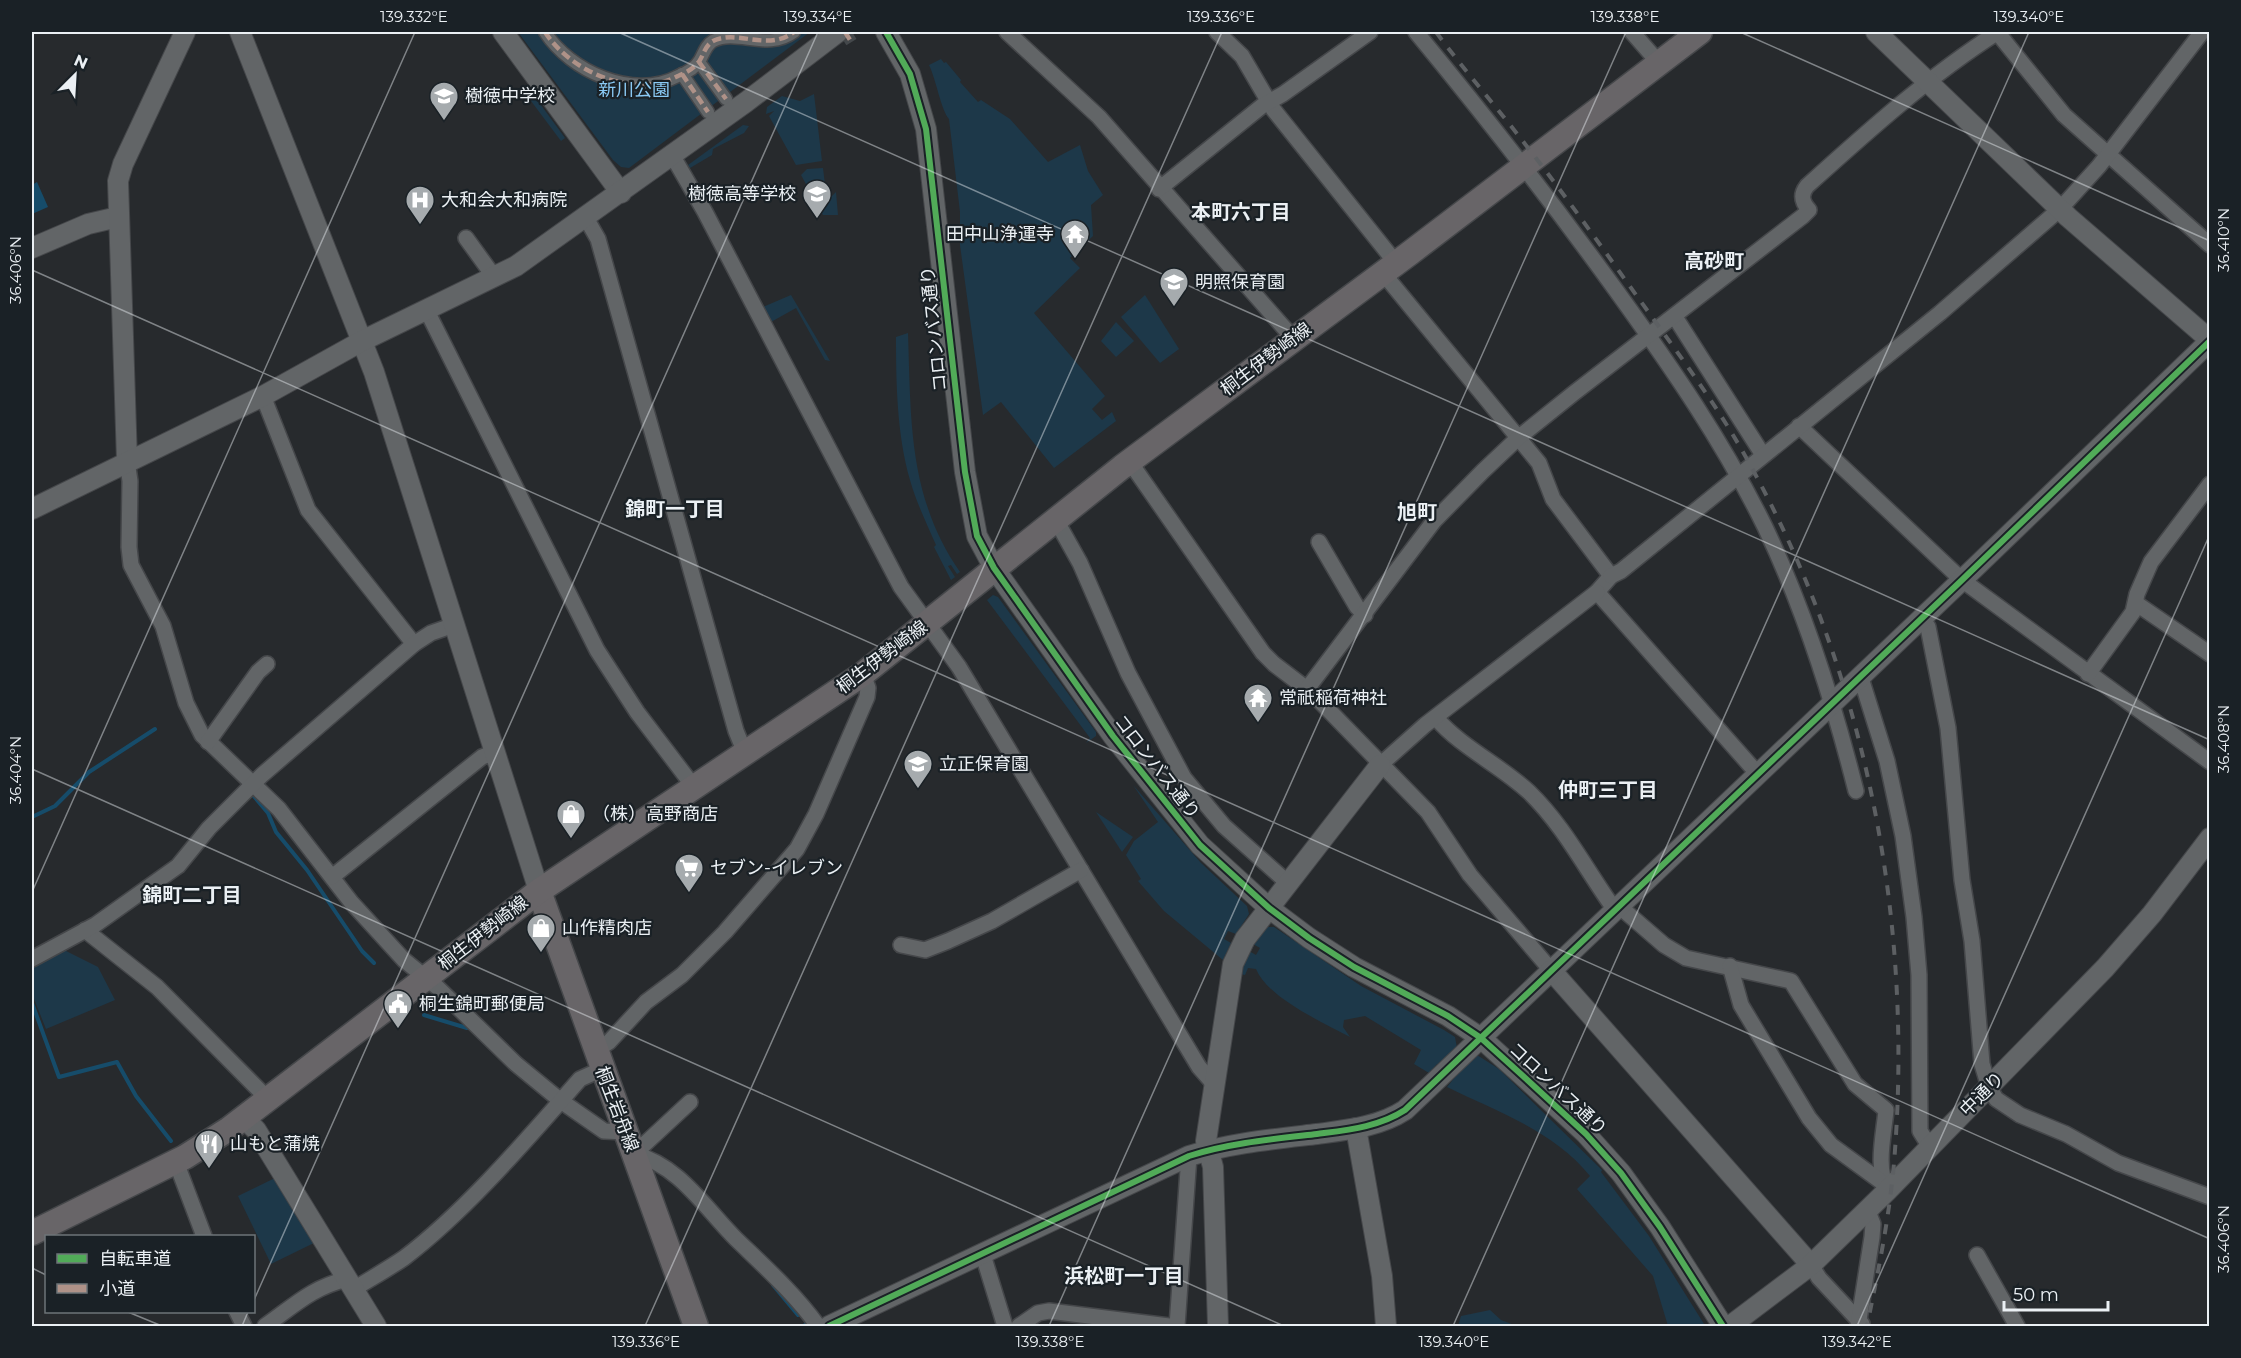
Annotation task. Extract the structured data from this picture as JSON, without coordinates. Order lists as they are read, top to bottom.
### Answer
{
  "streets": {
    "main road": ["桐生伊勢崎線", "桐生岩舟線"],
    "street": ["コロンバス通り", "中通り"]
  },
  "crossings": [
    ["コロンバス通り", "桐生伊勢崎線"],
    ["桐生伊勢崎線", "桐生岩舟線"]
  ],
  "districts": [
    "本町六丁目",
    "高砂町",
    "錦町一丁目",
    "旭町",
    "仲町三丁目",
    "錦町二丁目",
    "浜松町一丁目"
  ],
  "parks": ["新川公園"],
  "places": {
    "school or university": [
      "樹徳中学校",
      "樹徳高等学校",
      "明照保育園",
      "立正保育園"
    ],
    "hospital": ["大和会大和病院"],
    "temple": ["田中山浄運寺", "常祇稲荷神社"],
    "shop": ["（株）高野商店", "山作精肉店"],
    "supermarket": ["セブン-イレブン"],
    "public building": ["桐生錦町郵便局"],
    "restaurant": ["山もと蒲焼"]
  },
  "legend": ["自転車道", "小道"],
  "scale_bar": "50 m",
  "north": "top right",
  "coordinates": [
    "139.332°E",
    "139.334°E",
    "139.336°E",
    "139.338°E",
    "139.340°E",
    "36.410°N",
    "36.406°N",
    "36.408°N",
    "36.404°N",
    "139.342°E"
  ]
}
